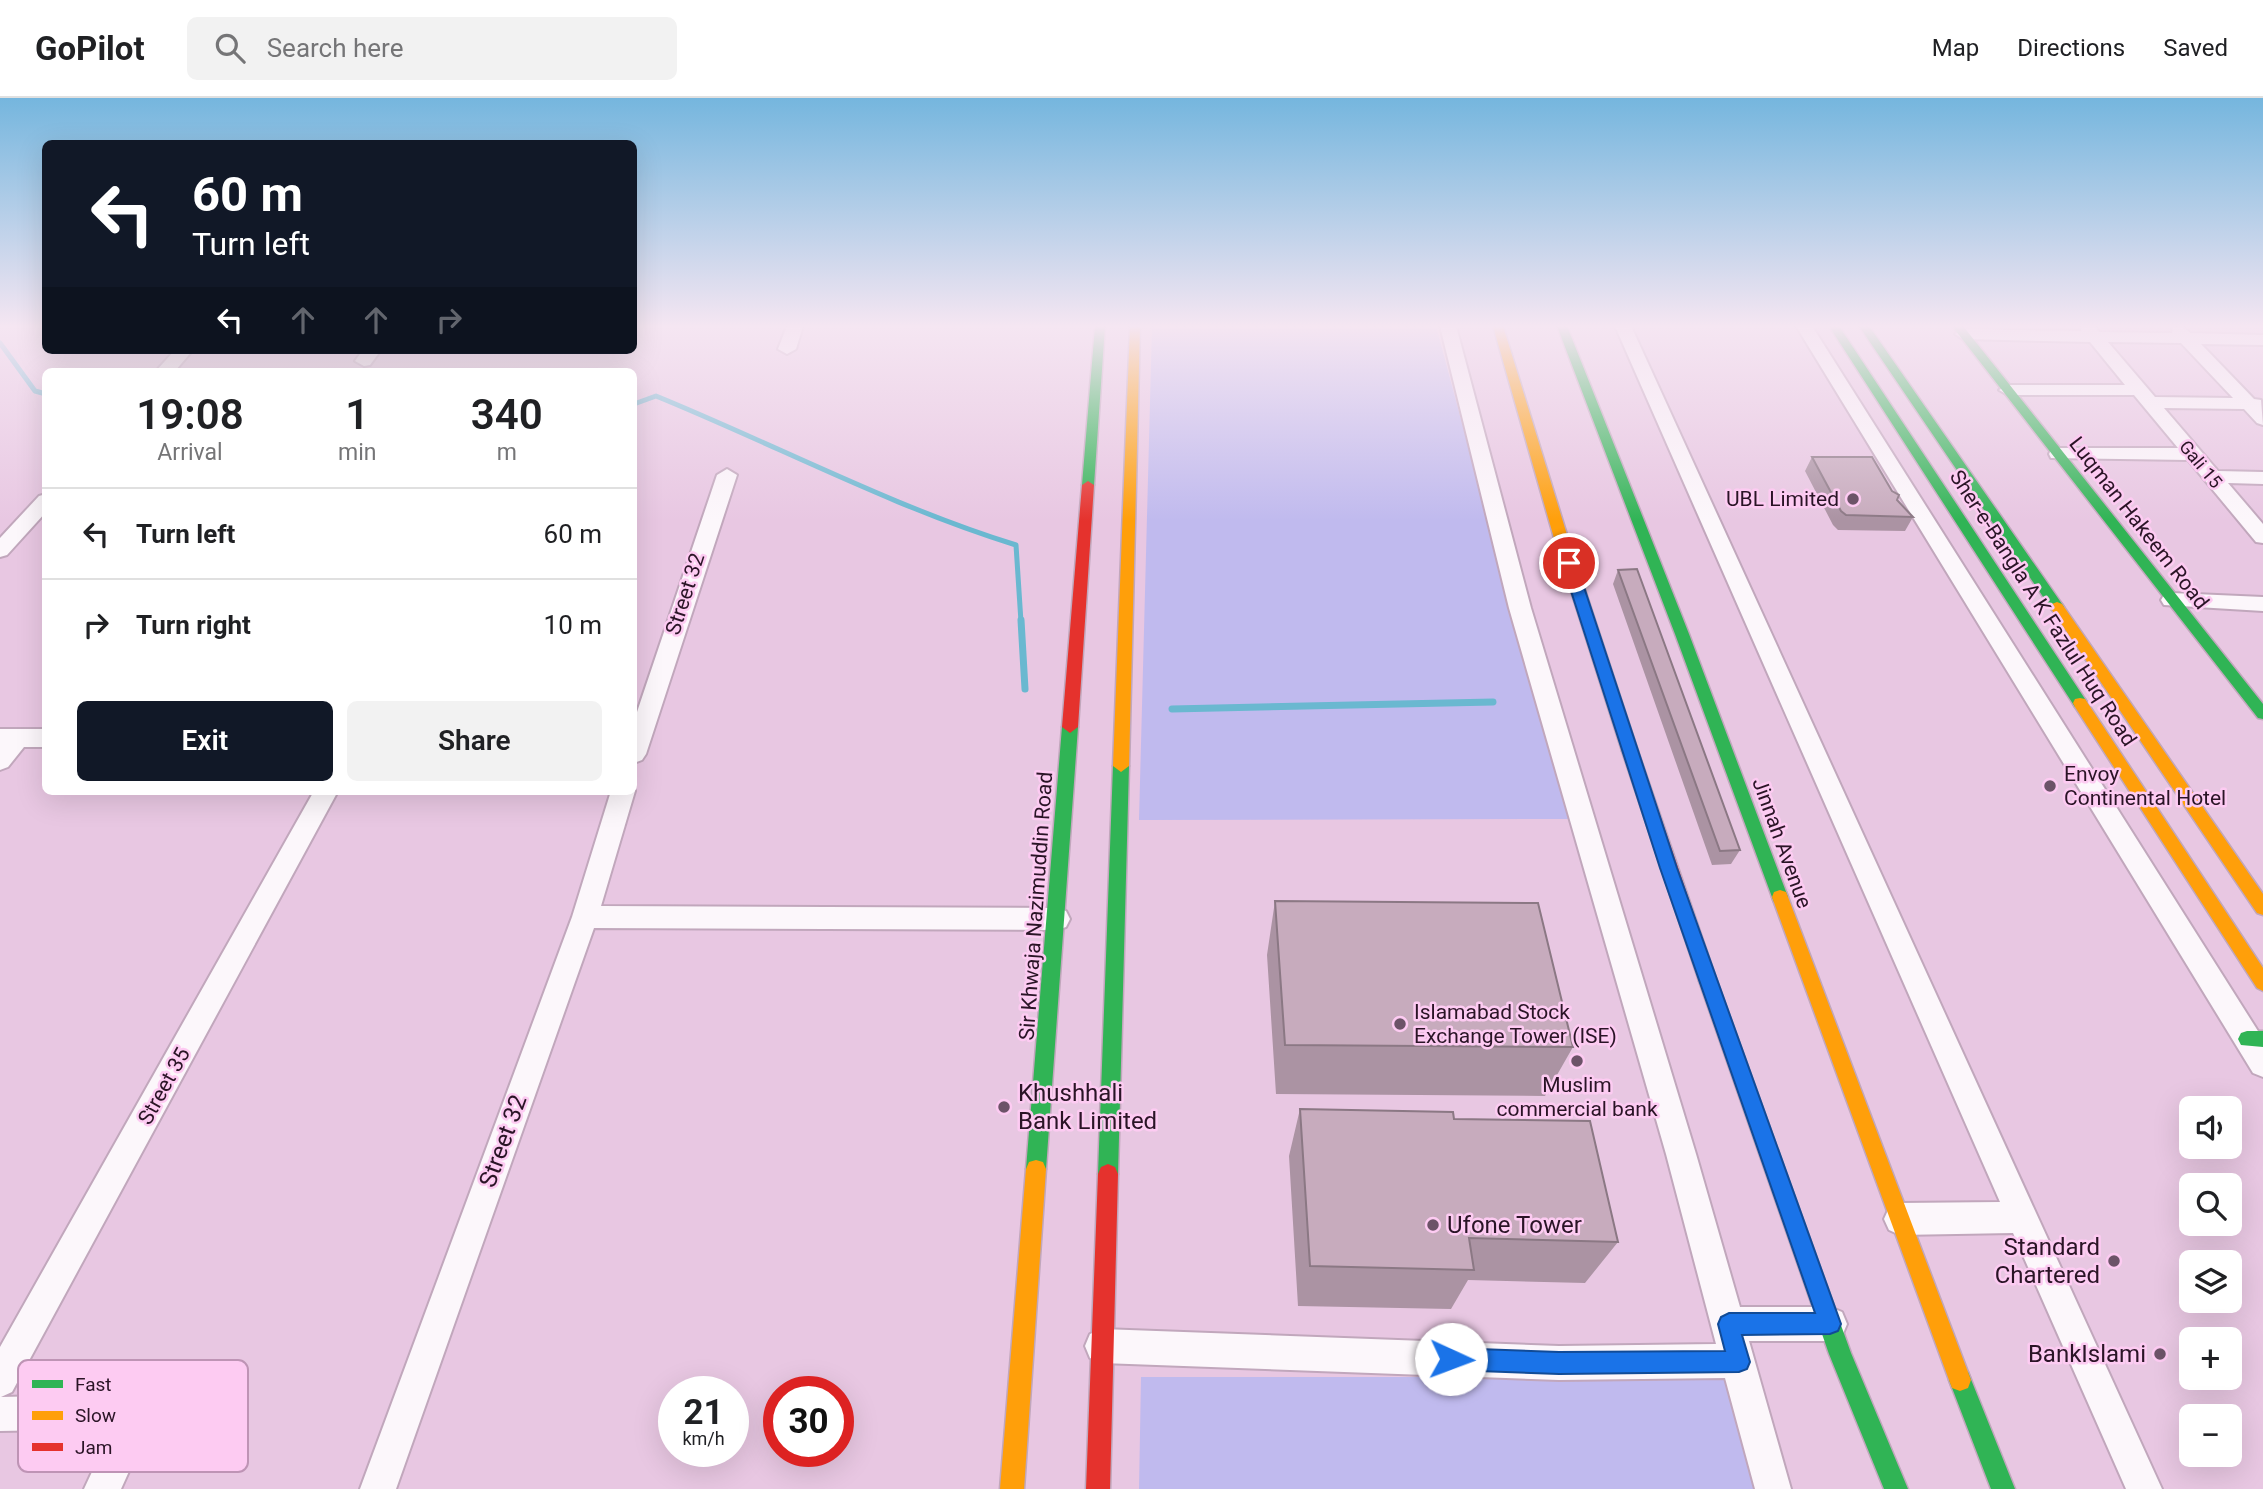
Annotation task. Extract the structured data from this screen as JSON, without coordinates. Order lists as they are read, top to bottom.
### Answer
{
  "streets": {
    "main road": [
      "Luqman Hakeem Road",
      "Sher-e-Bangla A K Fazlul Huq Road",
      "Jinnah Avenue",
      "Sir Khwaja Nazimuddin Road"
    ],
    "street": ["Gali 15", "Street 32", "Street 35"]
  },
  "places": [
    "UBL Limited",
    "Envoy Continental Hotel",
    "Islamabad Stock Exchange Tower (ISE)",
    "Muslim commercial bank",
    "Khushhali Bank Limited",
    "Ufone Tower",
    "Standard Chartered",
    "BankIslami"
  ],
  "legend": ["Fast", "Slow", "Jam"],
  "page": {
    "header": "GoPilot",
    "search": "Search here",
    "nav": ["Map", "Directions", "Saved"],
    "turn": ["60 m", "Turn left"],
    "eta": [
      "19:08",
      "Arrival",
      "1",
      "min",
      "340",
      "m"
    ],
    "list": [
      {
        "name": "Turn left",
        "value": "60 m"
      },
      {
        "name": "Turn right",
        "value": "10 m"
      }
    ],
    "buttons": ["Exit", "Share"],
    "map_buttons": ["+", "−"],
    "speed": "21 km/h",
    "limit": "30"
  }
}
